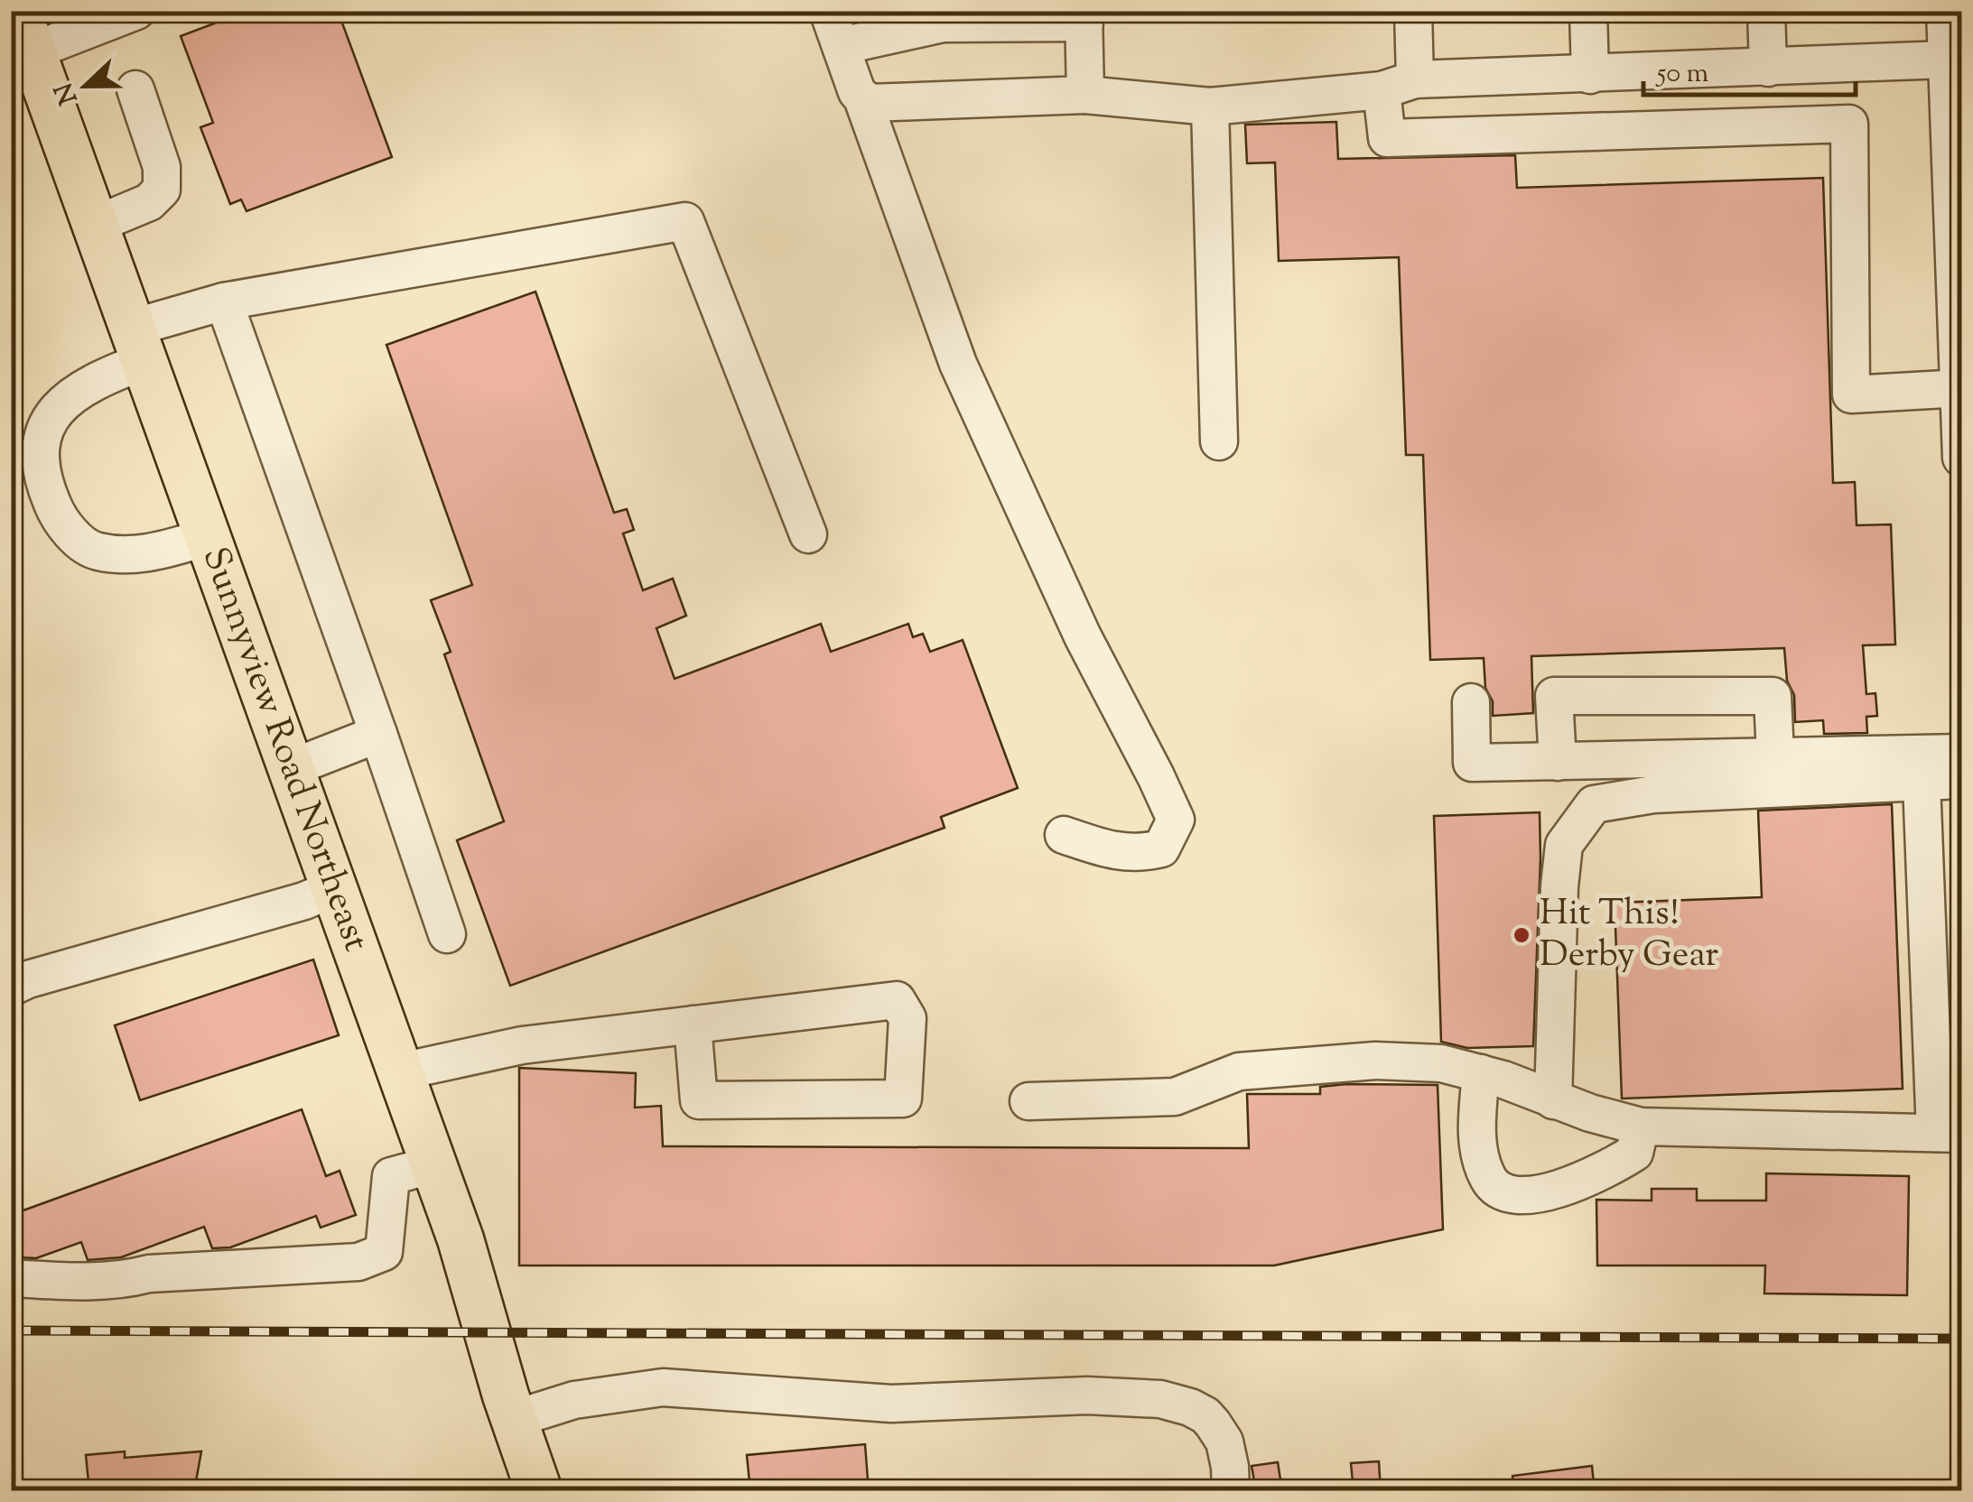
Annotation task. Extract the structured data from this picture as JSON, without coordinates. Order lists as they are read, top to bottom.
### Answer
{
  "streets": {
    "main road": ["Sunnyview Road Northeast"]
  },
  "places": ["Hit This! Derby Gear"],
  "scale_bar": "50 m",
  "north": "left"
}
